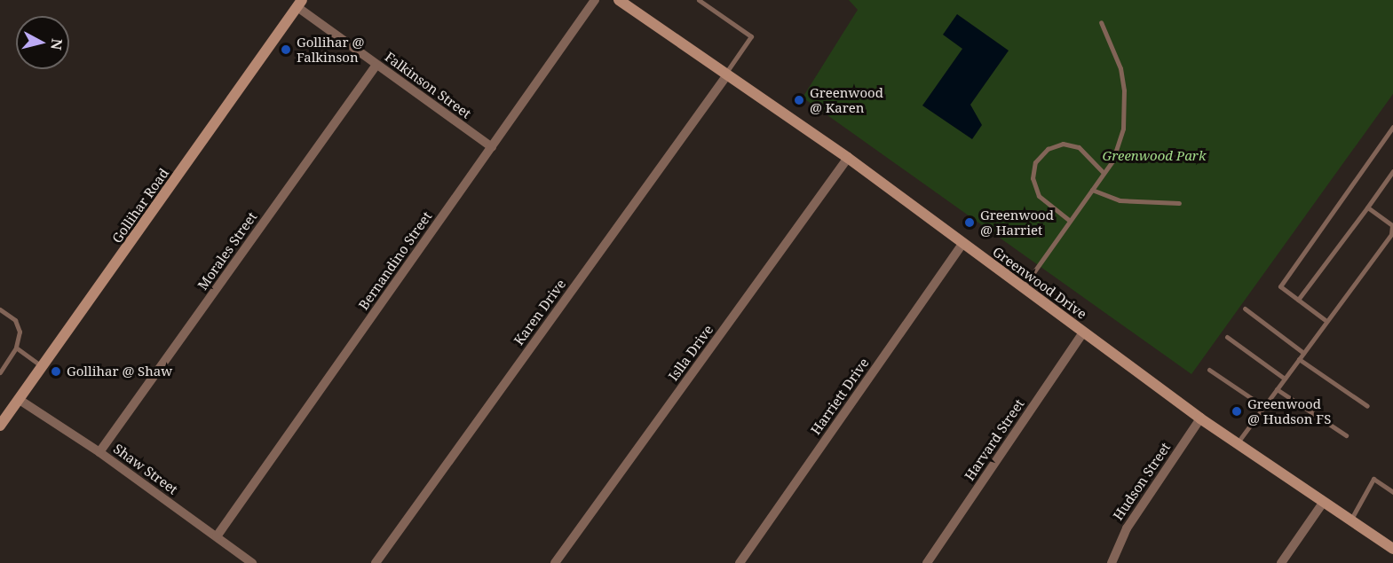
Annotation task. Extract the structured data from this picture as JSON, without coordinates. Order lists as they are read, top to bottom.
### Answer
{
  "streets": {
    "main road": ["Gollihar Road", "Greenwood Drive"],
    "street": [
      "Falkinson Street",
      "Morales Street",
      "Bernandino Street",
      "Karen Drive",
      "Islla Drive",
      "Harriett Drive",
      "Harvard Street",
      "Shaw Street",
      "Hudson Street"
    ]
  },
  "crossings": [
    ["Falkinson Street", "Gollihar Road"],
    ["Falkinson Street", "Morales Street"],
    ["Falkinson Street", "Bernandino Street"],
    ["Gollihar Road", "Shaw Street"],
    ["Morales Street", "Shaw Street"],
    ["Bernandino Street", "Shaw Street"],
    ["Greenwood Drive", "Karen Drive"],
    ["Greenwood Drive", "Islla Drive"],
    ["Greenwood Drive", "Harriett Drive"],
    ["Greenwood Drive", "Harvard Street"],
    ["Greenwood Drive", "Hudson Street"]
  ],
  "parks": ["Greenwood Park"],
  "places": [
    "Gollihar @ Falkinson",
    "Greenwood @ Karen",
    "Greenwood @ Harriet",
    "Gollihar @ Shaw",
    "Greenwood @ Hudson FS"
  ],
  "north": "right"
}
